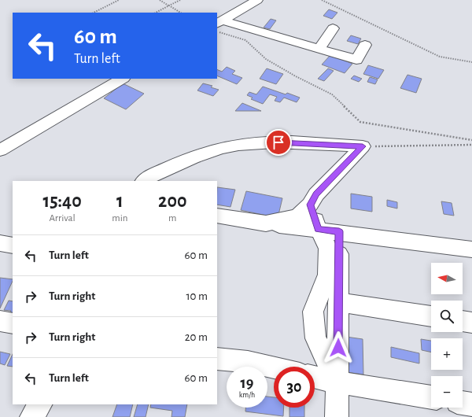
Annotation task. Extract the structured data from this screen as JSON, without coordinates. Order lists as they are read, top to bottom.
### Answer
{
  "north": "left",
  "page": {
    "turn": ["60 m", "Turn left"],
    "eta": [
      "15:40",
      "Arrival",
      "1",
      "min",
      "200",
      "m"
    ],
    "list": [
      {
        "name": "Turn left",
        "value": "60 m"
      },
      {
        "name": "Turn right",
        "value": "10 m"
      },
      {
        "name": "Turn right",
        "value": "20 m"
      },
      {
        "name": "Turn left",
        "value": "60 m"
      }
    ],
    "map_buttons": ["+", "−"],
    "speed": "19 km/h",
    "limit": "30"
  }
}
